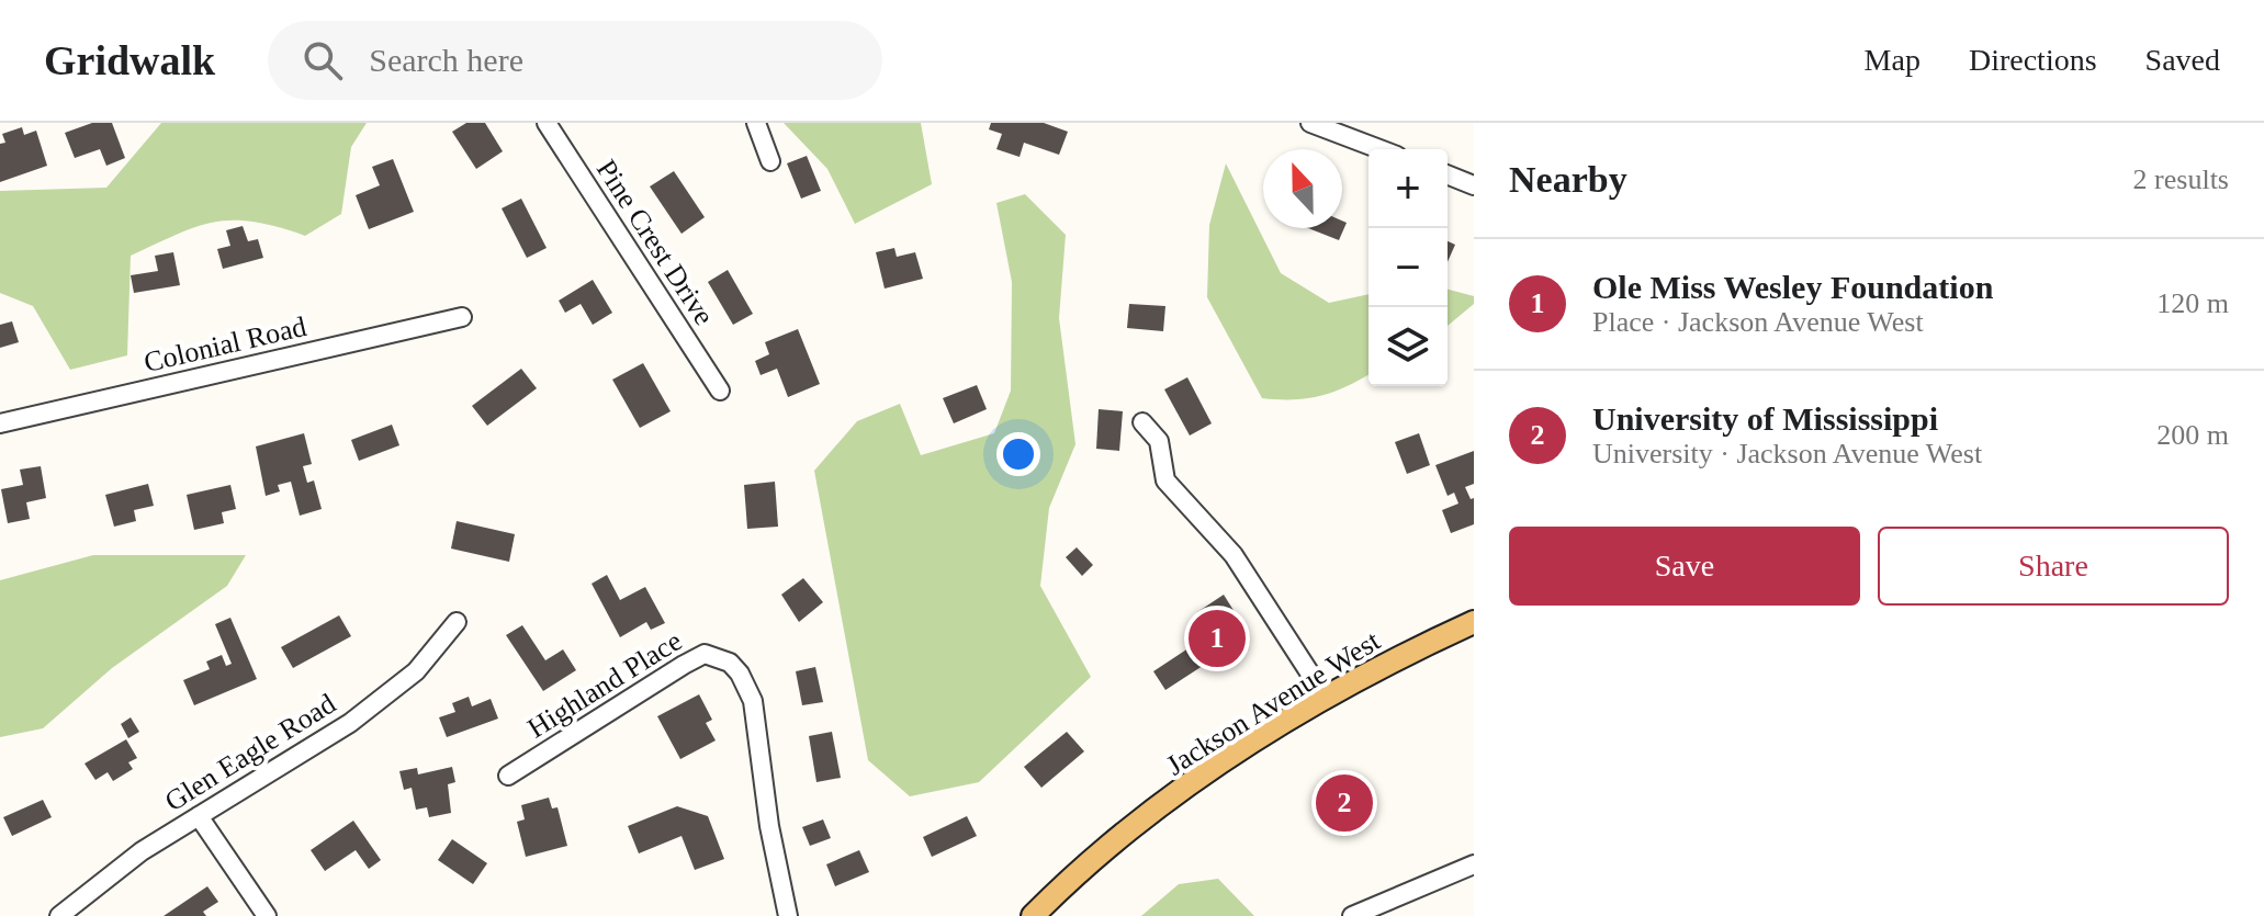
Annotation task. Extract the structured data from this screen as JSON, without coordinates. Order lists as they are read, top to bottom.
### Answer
{
  "streets": {
    "main road": ["Jackson Avenue West"],
    "street": [
      "Pine Crest Drive",
      "Colonial Road",
      "Highland Place",
      "Glen Eagle Road"
    ]
  },
  "north": "top",
  "page": {
    "header": "Gridwalk",
    "search": "Search here",
    "nav": ["Map", "Directions", "Saved"],
    "heading": ["Nearby", "2 results"],
    "map_buttons": ["+", "−"],
    "list": [
      {
        "mark": "1",
        "name": "Ole Miss Wesley Foundation",
        "note": "Place · Jackson Avenue West",
        "value": "120 m"
      },
      {
        "mark": "2",
        "name": "University of Mississippi",
        "note": "University · Jackson Avenue West",
        "value": "200 m"
      }
    ],
    "buttons": ["Save", "Share"],
    "pins": ["1", "2"]
  }
}
